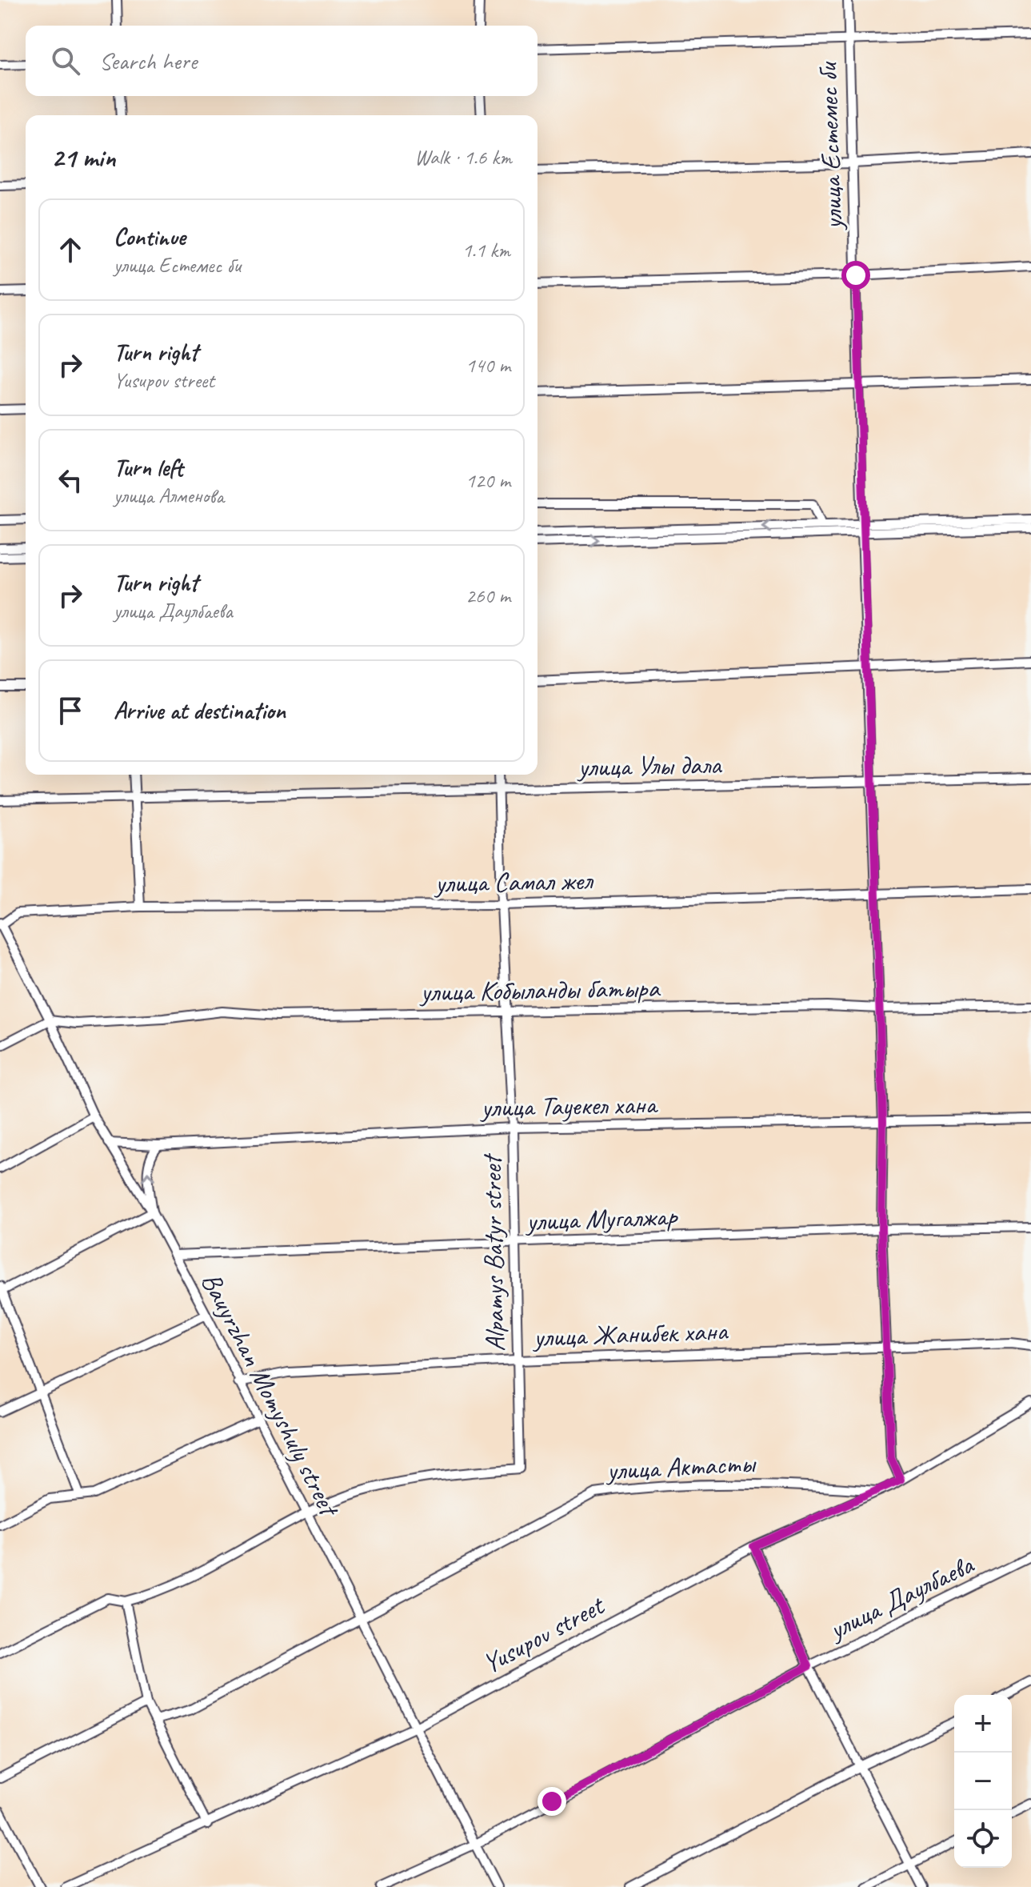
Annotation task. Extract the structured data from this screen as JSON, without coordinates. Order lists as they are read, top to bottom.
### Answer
{
  "streets": {
    "street": [
      "улица Естемес би",
      "улица Улы дала",
      "улица Самал жел",
      "улица Кобыланды батыра",
      "улица Тауекел хана",
      "улица Мугалжар",
      "Alpamys Batyr street",
      "улица Жанибек хана",
      "Bauyrzhan Momyshuly street",
      "улица Актасты",
      "улица Даулбаева",
      "Yusupov street"
    ]
  },
  "crossings": [
    ["улица Естемес би", "улица Улы дала"],
    ["улица Естемес би", "улица Самал жел"],
    ["улица Естемес би", "улица Кобыланды батыра"],
    ["улица Естемес би", "улица Тауекел хана"],
    ["улица Естемес би", "улица Мугалжар"],
    ["улица Естемес би", "улица Жанибек хана"],
    ["улица Естемес би", "Yusupov street"],
    ["улица Улы дала", "Alpamys Batyr street"],
    ["улица Самал жел", "Alpamys Batyr street"],
    ["улица Самал жел", "Bauyrzhan Momyshuly street"],
    ["улица Кобыланды батыра", "Alpamys Batyr street"],
    ["улица Кобыланды батыра", "Bauyrzhan Momyshuly street"],
    ["улица Тауекел хана", "Alpamys Batyr street"],
    ["улица Тауекел хана", "Bauyrzhan Momyshuly street"],
    ["улица Мугалжар", "Alpamys Batyr street"],
    ["улица Мугалжар", "Bauyrzhan Momyshuly street"],
    ["Alpamys Batyr street", "улица Жанибек хана"],
    ["Alpamys Batyr street", "Bauyrzhan Momyshuly street"],
    ["улица Жанибек хана", "Bauyrzhan Momyshuly street"],
    ["Bauyrzhan Momyshuly street", "улица Актасты"],
    ["Bauyrzhan Momyshuly street", "улица Даулбаева"],
    ["Bauyrzhan Momyshuly street", "Yusupov street"],
    ["улица Актасты", "Yusupov street"]
  ],
  "page": {
    "search": "Search here",
    "heading": ["21 min", "Walk · 1.6 km"],
    "list": [
      ["Continue", "улица Естемес би", "1.1 km"],
      ["Turn right", "Yusupov street", "140 m"],
      ["Turn left", "улица Алменова", "120 m"],
      ["Turn right", "улица Даулбаева", "260 m"],
      "Arrive at destination"
    ],
    "map_buttons": ["+", "−"]
  }
}
